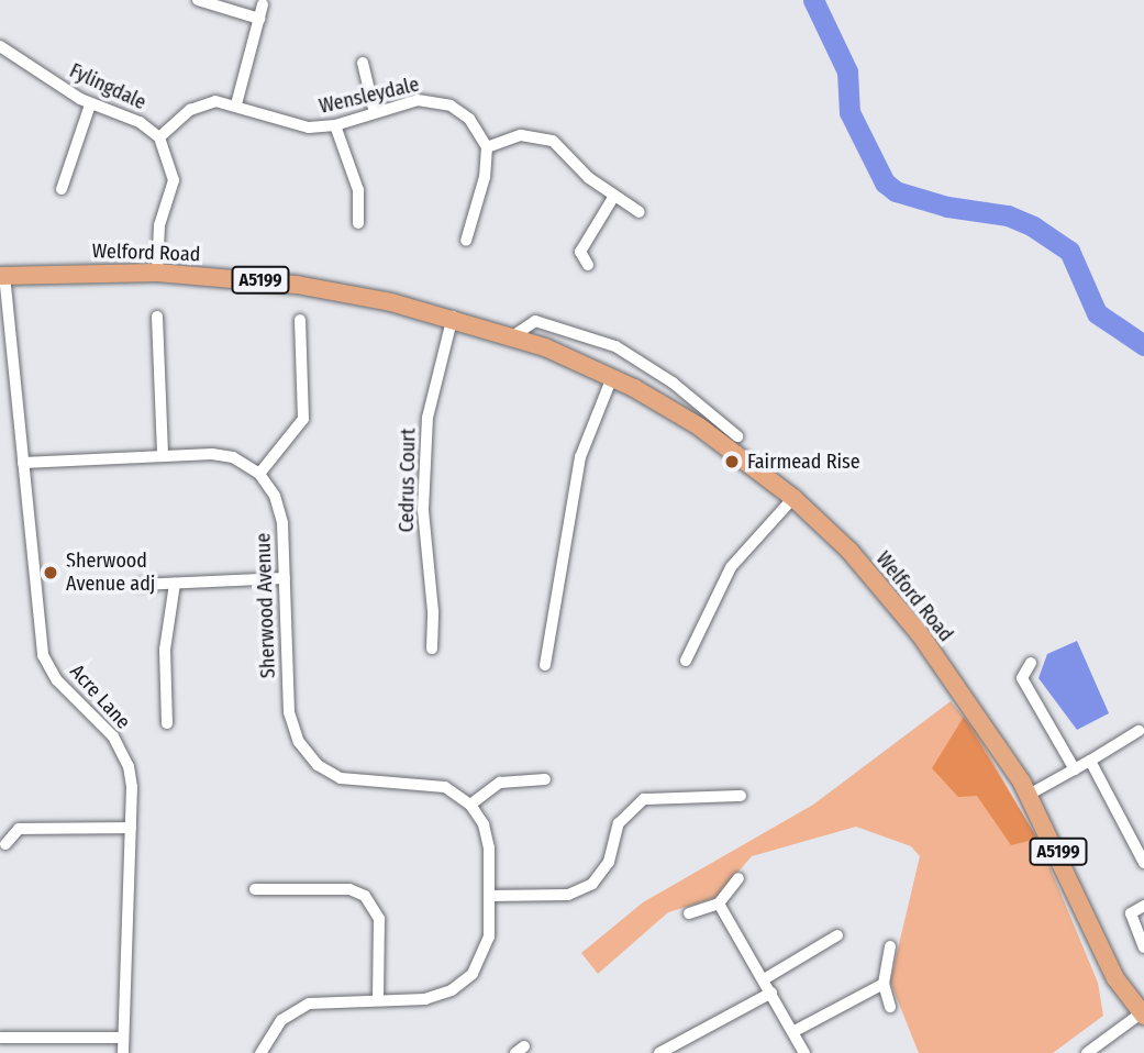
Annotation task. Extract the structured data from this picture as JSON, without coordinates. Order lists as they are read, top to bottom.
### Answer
{
  "streets": {
    "main road": ["Welford Road", "A5199"],
    "street": [
      "Fylingdale",
      "Wensleydale",
      "Cedrus Court",
      "Sherwood Avenue",
      "Acre Lane"
    ]
  },
  "crossings": [
    ["Fylingdale", "Wensleydale"],
    ["Welford Road", "Cedrus Court"],
    ["Welford Road", "Acre Lane"]
  ],
  "places": ["Fairmead Rise", "Sherwood Avenue adj"]
}
